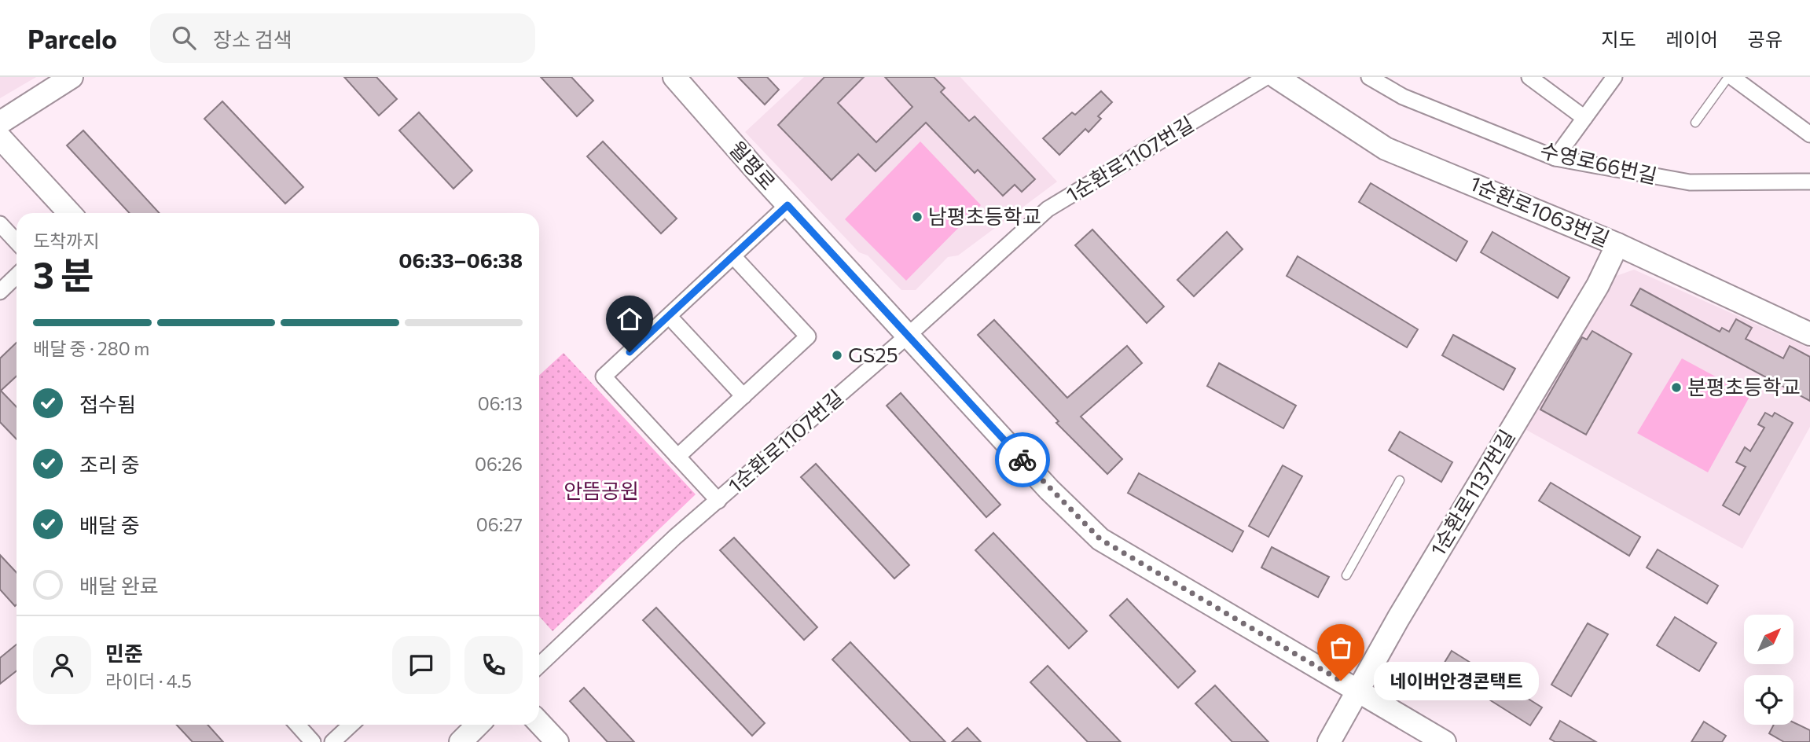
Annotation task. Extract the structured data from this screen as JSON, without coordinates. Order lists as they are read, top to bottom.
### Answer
{
  "streets": {
    "street": [
      "1순환로1107번길",
      "수영로66번길",
      "월평로",
      "1순환로1063번길",
      "1순환로1137번길"
    ]
  },
  "crossings": [
    ["1순환로1107번길", "월평로"],
    ["월평로", "1순환로1137번길"],
    ["1순환로1063번길", "1순환로1137번길"]
  ],
  "parks": ["안뜸공원"],
  "places": [
    "남평초등학교",
    "GS25",
    "분평초등학교",
    "네이버안경콘택트"
  ],
  "north": "top right",
  "page": {
    "header": "Parcelo",
    "search": "장소 검색",
    "nav": ["지도", "레이어", "공유"],
    "heading": ["3 분", "도착까지", "06:33–06:38"],
    "panel": ["민준", "라이더 · 4.5"],
    "bar": "배달 중 · 280 m",
    "list": [
      ["접수됨", "06:13"],
      ["조리 중", "06:26"],
      ["배달 중", "06:27"],
      "배달 완료"
    ],
    "bubble": "네이버안경콘택트"
  }
}
